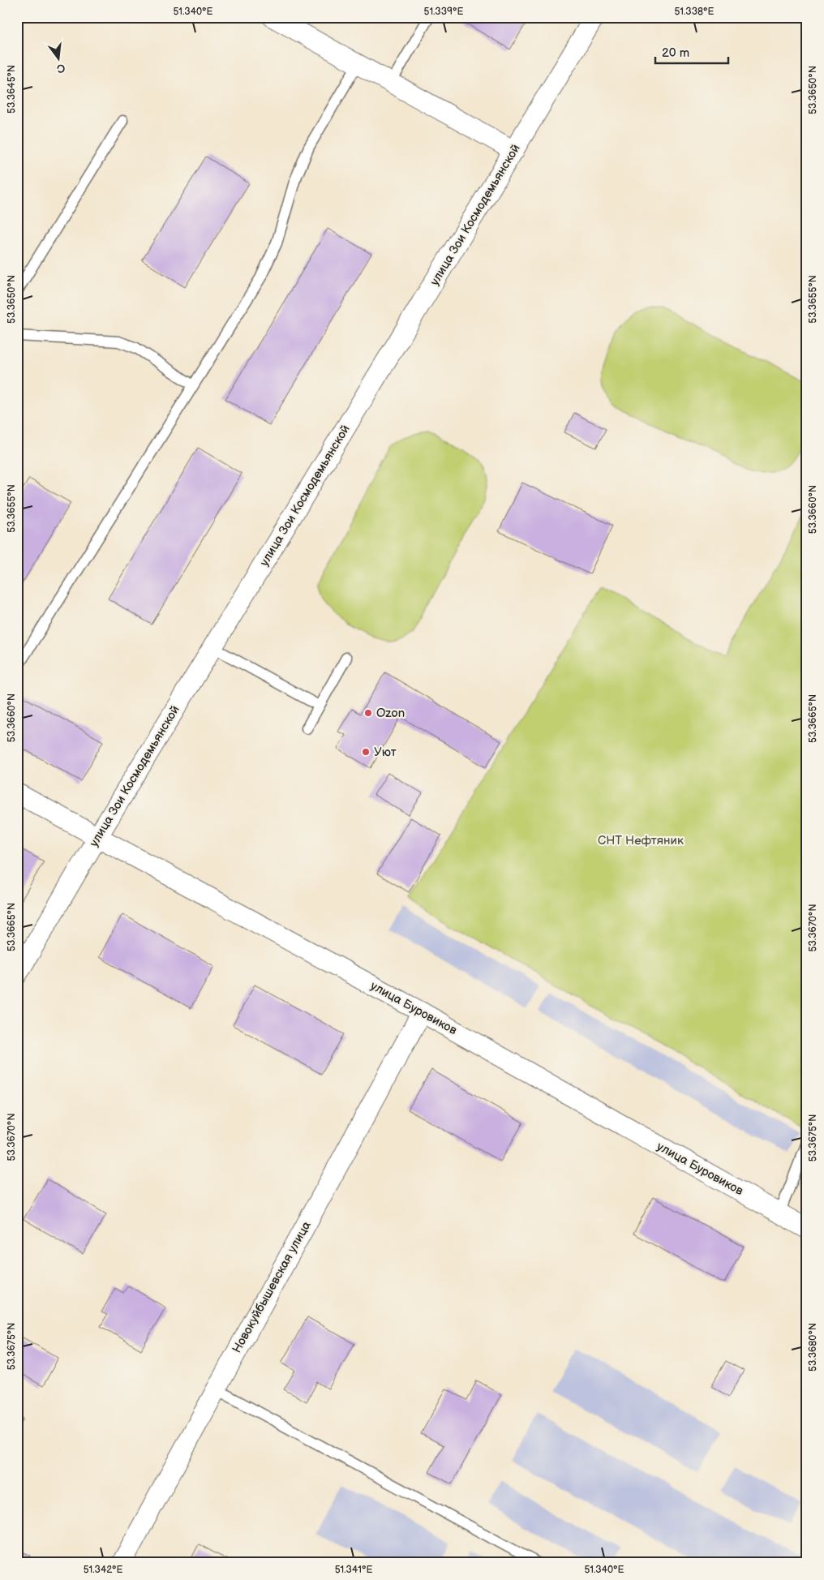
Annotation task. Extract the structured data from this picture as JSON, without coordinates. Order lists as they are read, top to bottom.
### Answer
{
  "streets": {
    "street": ["улица Зои Космодемьянской", "улица Буровиков", "Новокуйбышевская улица"]
  },
  "crossings": [
    ["улица Зои Космодемьянской", "улица Буровиков"],
    ["улица Буровиков", "Новокуйбышевская улица"]
  ],
  "parks": ["СНТ Нефтяник"],
  "places": ["Ozon", "Уют"],
  "scale_bar": "20 m",
  "north": "bottom",
  "coordinates": [
    "51.340°E",
    "51.339°E",
    "51.338°E",
    "53.3645°N",
    "53.3650°N",
    "53.3655°N",
    "53.3660°N",
    "53.3665°N",
    "53.3670°N",
    "53.3675°N",
    "53.3680°N",
    "51.342°E",
    "51.341°E"
  ]
}
